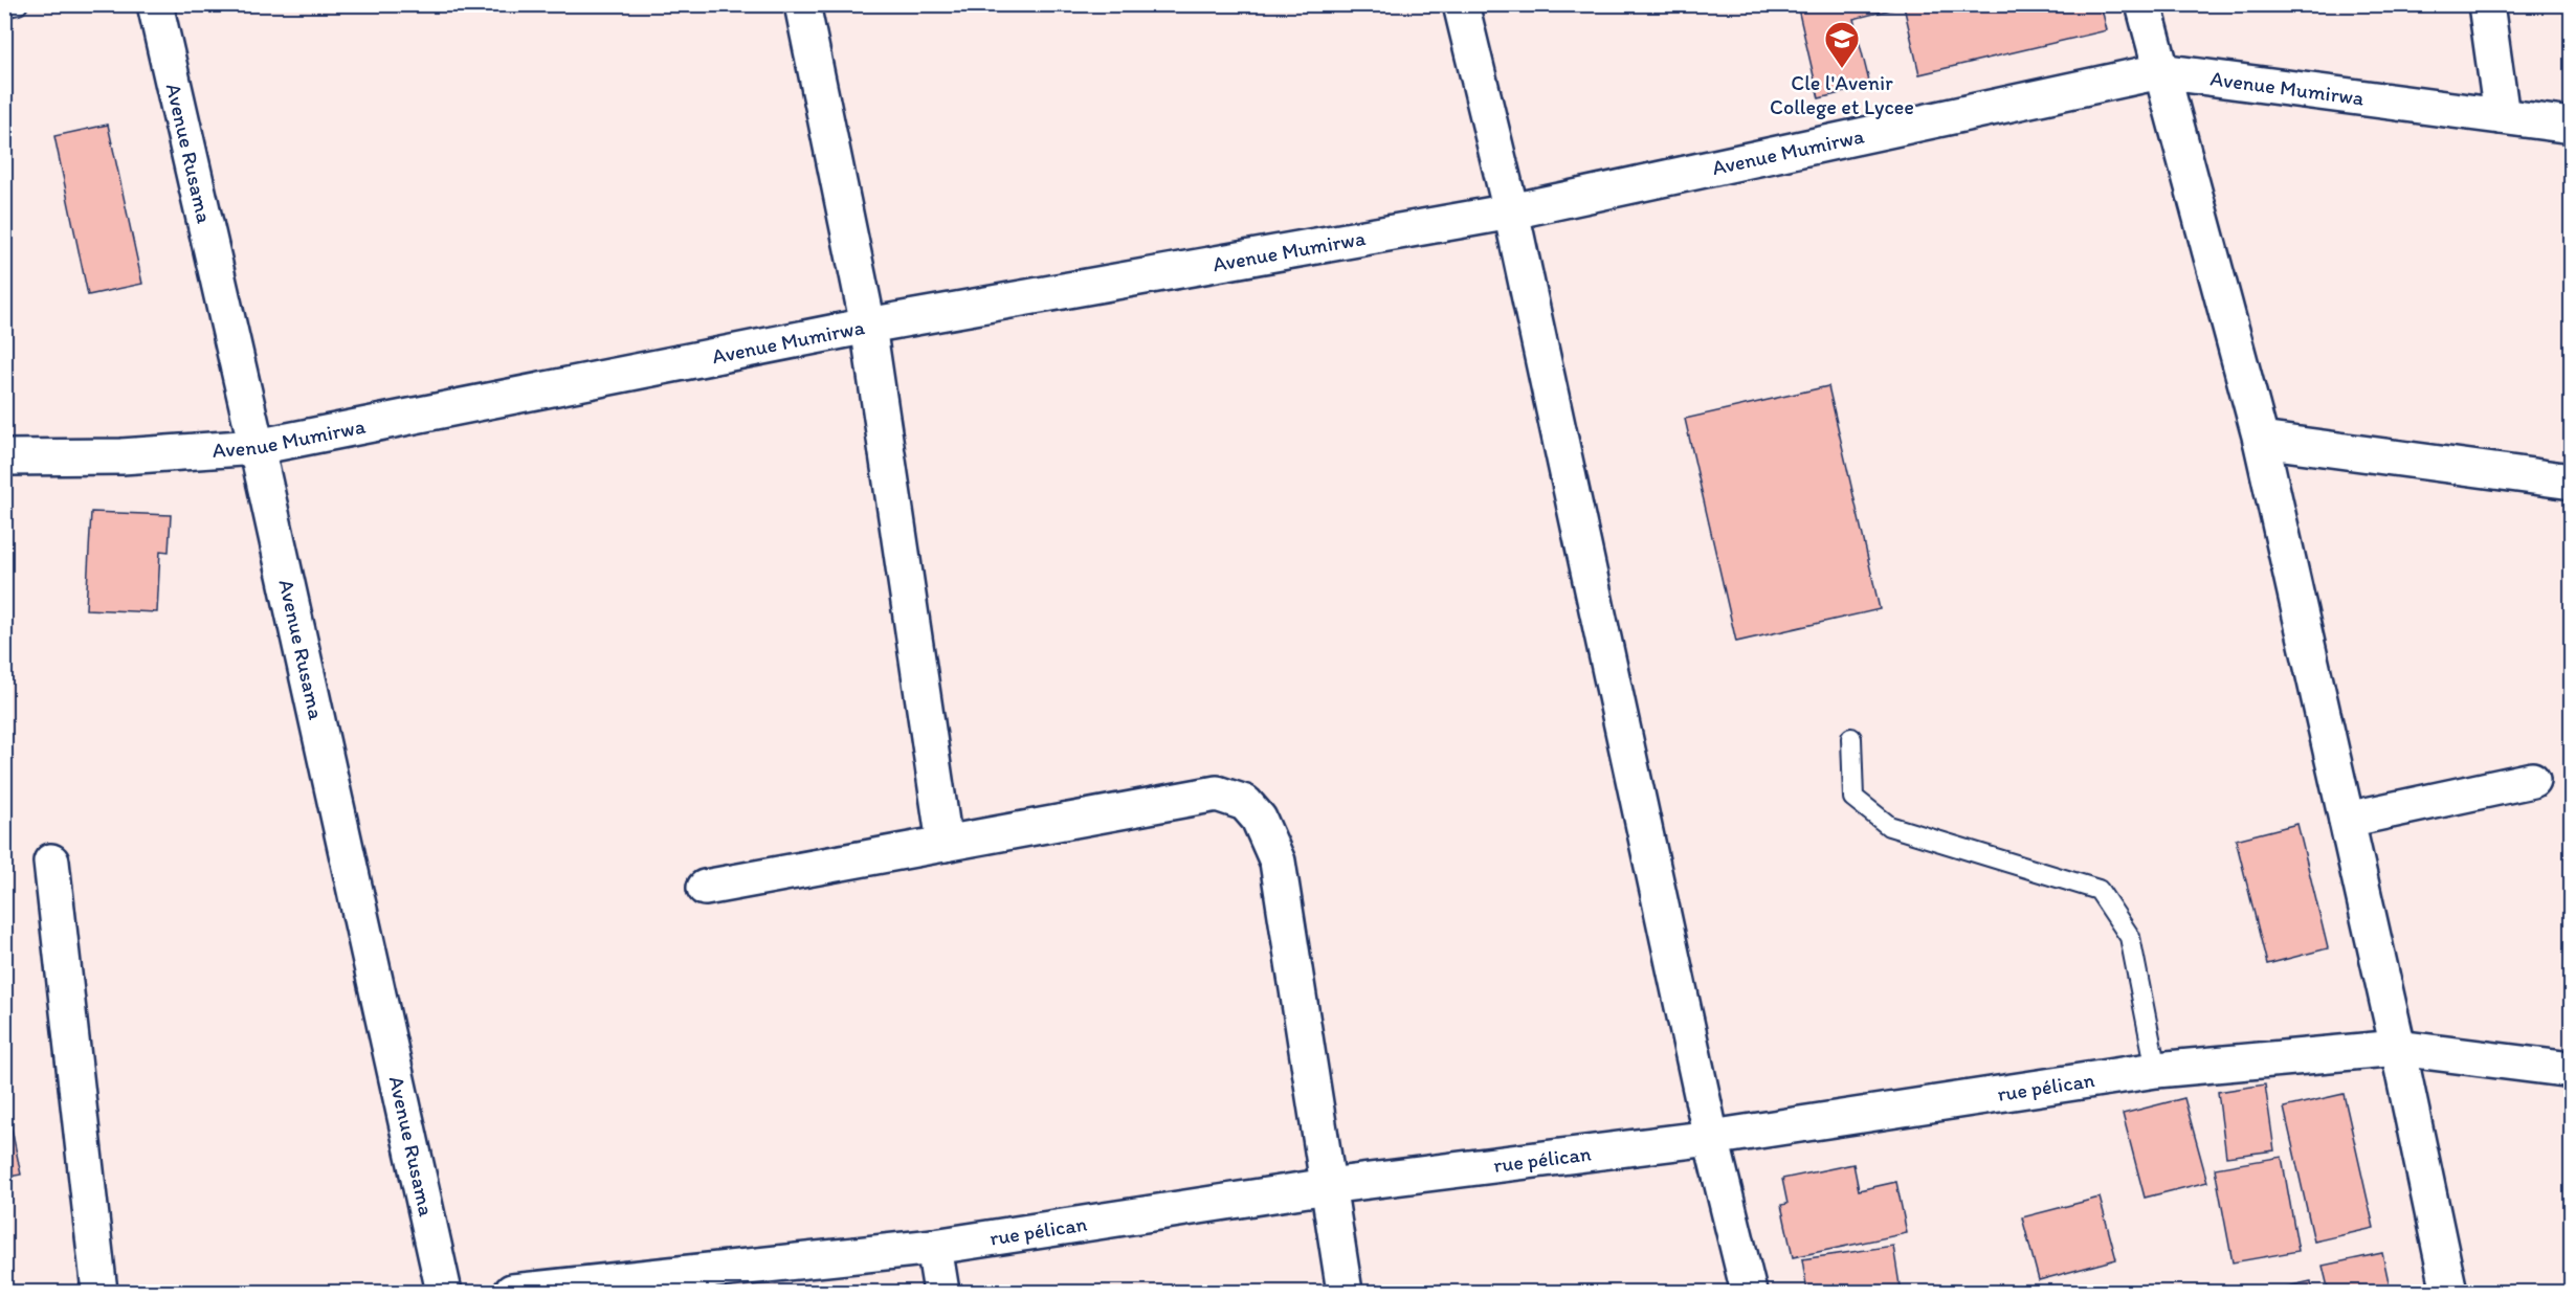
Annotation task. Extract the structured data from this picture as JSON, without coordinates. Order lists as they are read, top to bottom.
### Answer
{
  "streets": {
    "street": ["Avenue Mumirwa", "Avenue Rusama", "rue pélican"]
  },
  "crossings": [
    ["Avenue Mumirwa", "Avenue Rusama"]
  ],
  "places": {
    "school or university": ["Cle l'Avenir College et Lycee"]
  }
}
